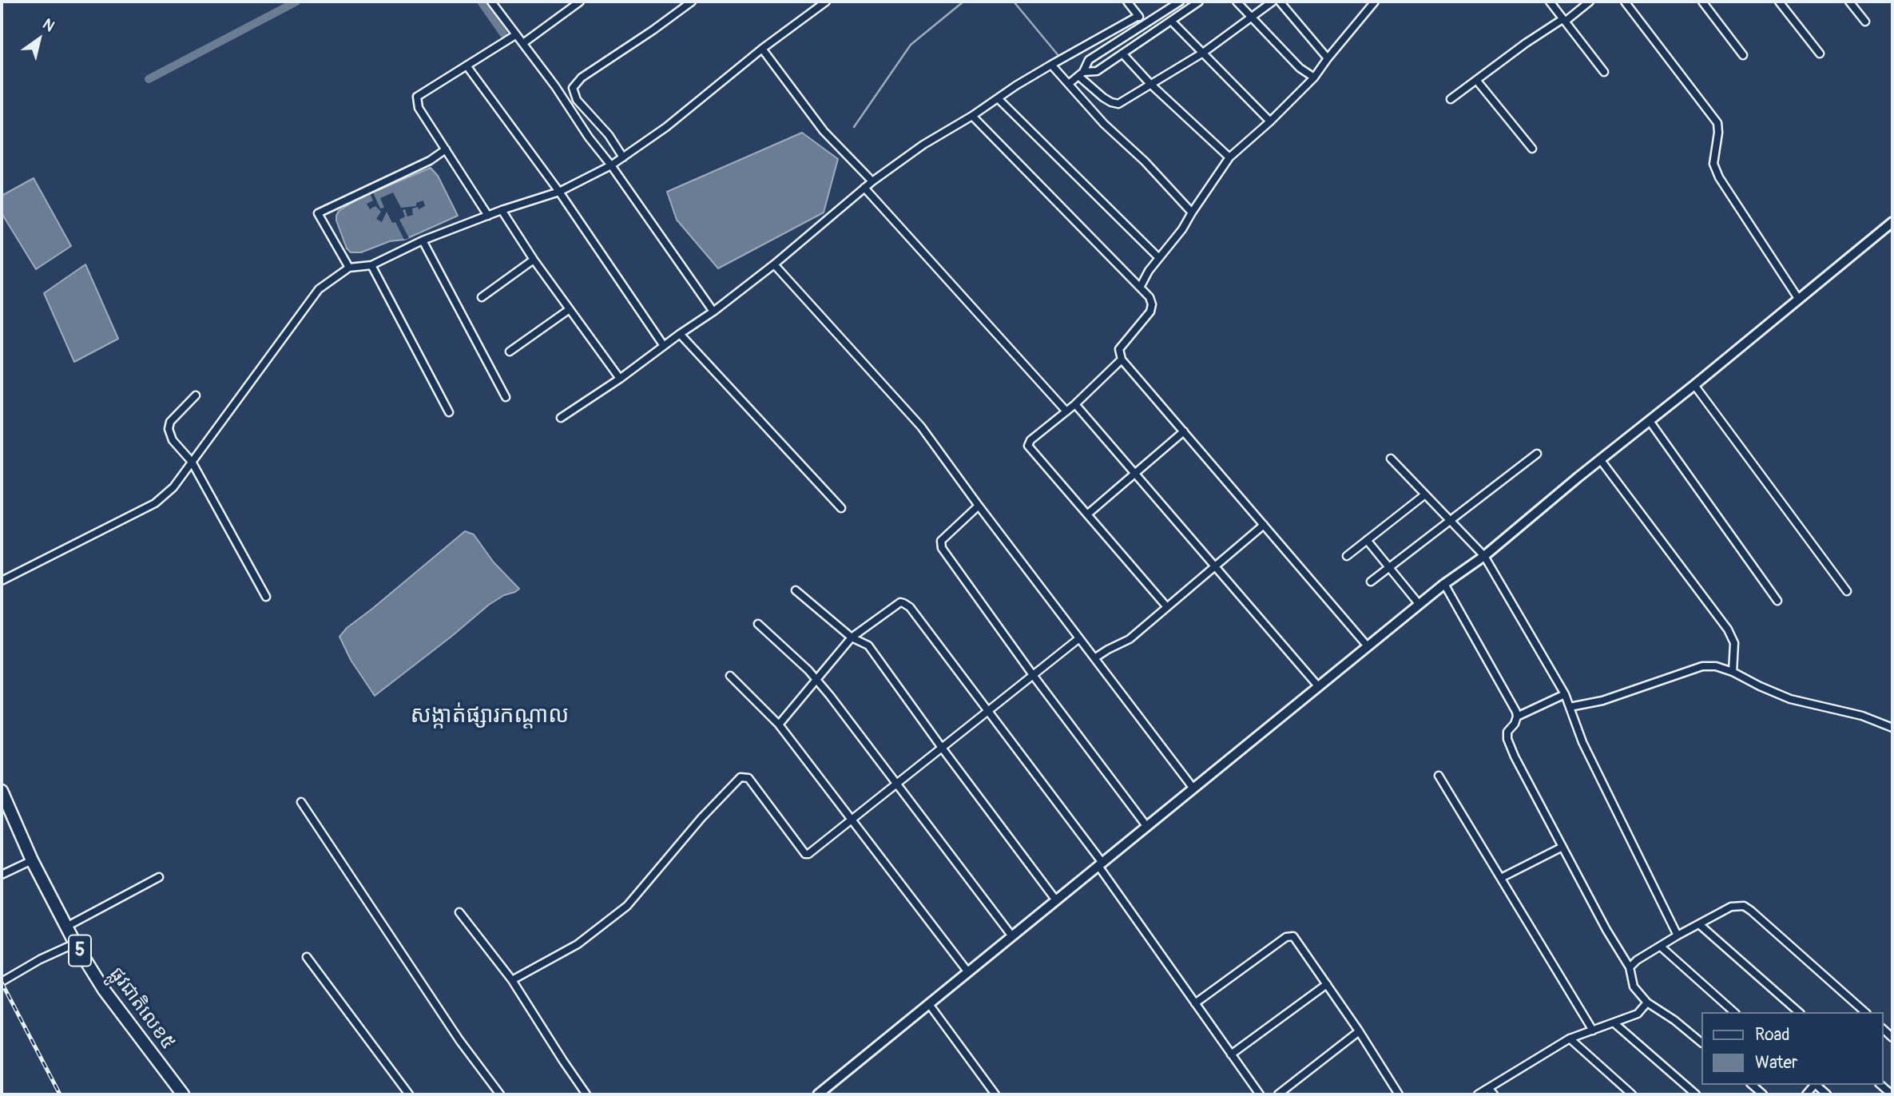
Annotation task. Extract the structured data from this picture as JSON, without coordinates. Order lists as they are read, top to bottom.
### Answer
{
  "streets": {
    "highway": ["5", "ផ្លូវជាតិលេខ៥"]
  },
  "districts": ["សង្កាត់ផ្សារកណ្ដាល"],
  "legend": ["Road", "Water"],
  "north": "top right"
}
